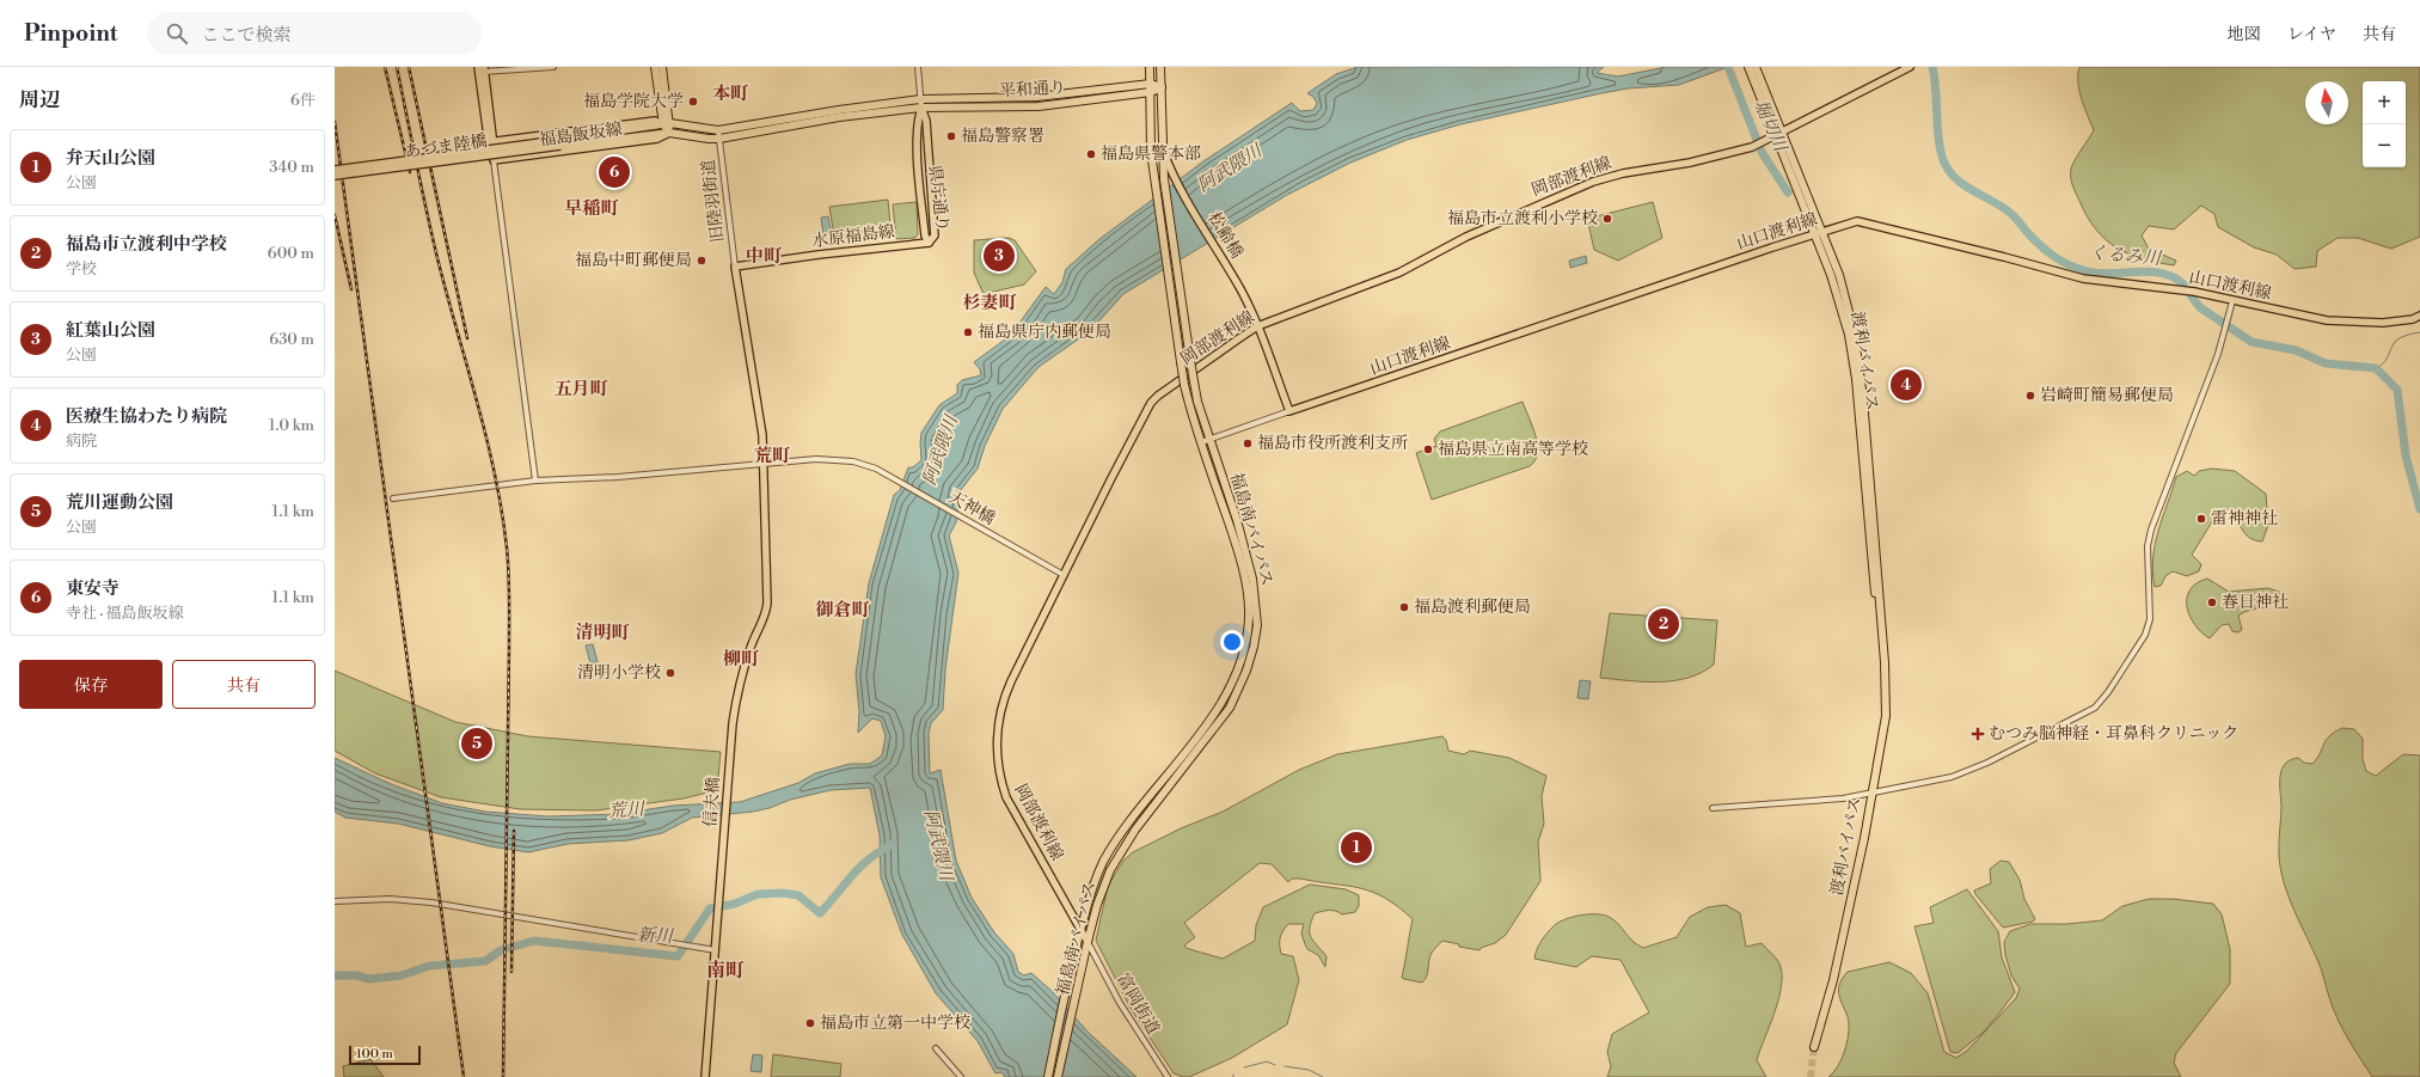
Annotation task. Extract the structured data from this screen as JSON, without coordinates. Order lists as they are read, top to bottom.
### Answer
{
  "streets": {
    "highway": ["平和通り", "渡利バイパス", "福島南バイパス"],
    "main road": [
      "福島飯坂線",
      "あづま陸橋",
      "岡部渡利線",
      "県庁通り",
      "山口渡利線",
      "松齢橋",
      "水原福島線",
      "信夫橋"
    ],
    "street": ["旧陸羽街道", "天神橋", "富岡街道"]
  },
  "crossings": [
    ["平和通り", "福島飯坂線"],
    ["平和通り", "県庁通り"],
    ["平和通り", "旧陸羽街道"],
    ["平和通り", "福島南バイパス"],
    ["岡部渡利線", "松齢橋"],
    ["岡部渡利線", "渡利バイパス"],
    ["岡部渡利線", "天神橋"],
    ["岡部渡利線", "福島南バイパス"],
    ["岡部渡利線", "富岡街道"],
    ["県庁通り", "水原福島線"],
    ["旧陸羽街道", "水原福島線"],
    ["旧陸羽街道", "信夫橋"],
    ["山口渡利線", "渡利バイパス"],
    ["松齢橋", "福島南バイパス"],
    ["水原福島線", "信夫橋"],
    ["天神橋", "信夫橋"],
    ["福島南バイパス", "富岡街道"]
  ],
  "districts": [
    "本町",
    "早稲町",
    "中町",
    "杉妻町",
    "五月町",
    "荒町",
    "御倉町",
    "清明町",
    "柳町",
    "南町"
  ],
  "water": [
    "堀切川",
    "阿武隈川",
    "くるみ川",
    "荒川",
    "新川"
  ],
  "places": {
    "other": [
      "福島学院大学",
      "福島警察署",
      "福島県警本部",
      "福島市立渡利小学校",
      "福島中町郵便局",
      "福島県庁内郵便局",
      "岩崎町簡易郵便局",
      "福島市役所渡利支所",
      "福島県立南高等学校",
      "雷神神社",
      "春日神社",
      "福島渡利郵便局",
      "清明小学校",
      "福島市立第一中学校"
    ],
    "health": ["むつみ脳神経・耳鼻科クリニック"]
  },
  "scale_bar": "100 m",
  "north": "top",
  "page": {
    "header": "Pinpoint",
    "search": "ここで検索",
    "nav": ["地図", "レイヤ", "共有"],
    "heading": ["周辺", "6件"],
    "map_buttons": ["+", "−"],
    "list": [
      {
        "mark": "1",
        "name": "弁天山公園",
        "note": "公園",
        "value": "340 m"
      },
      {
        "mark": "2",
        "name": "福島市立渡利中学校",
        "note": "学校",
        "value": "600 m"
      },
      {
        "mark": "3",
        "name": "紅葉山公園",
        "note": "公園",
        "value": "630 m"
      },
      {
        "mark": "4",
        "name": "医療生協わたり病院",
        "note": "病院",
        "value": "1.0 km"
      },
      {
        "mark": "5",
        "name": "荒川運動公園",
        "note": "公園",
        "value": "1.1 km"
      },
      {
        "mark": "6",
        "name": "東安寺",
        "note": "寺社 · 福島飯坂線",
        "value": "1.1 km"
      }
    ],
    "pins": [
      "6",
      "3",
      "4",
      "2",
      "5",
      "1"
    ],
    "buttons": ["保存", "共有"],
    "scale": "100 m"
  }
}
